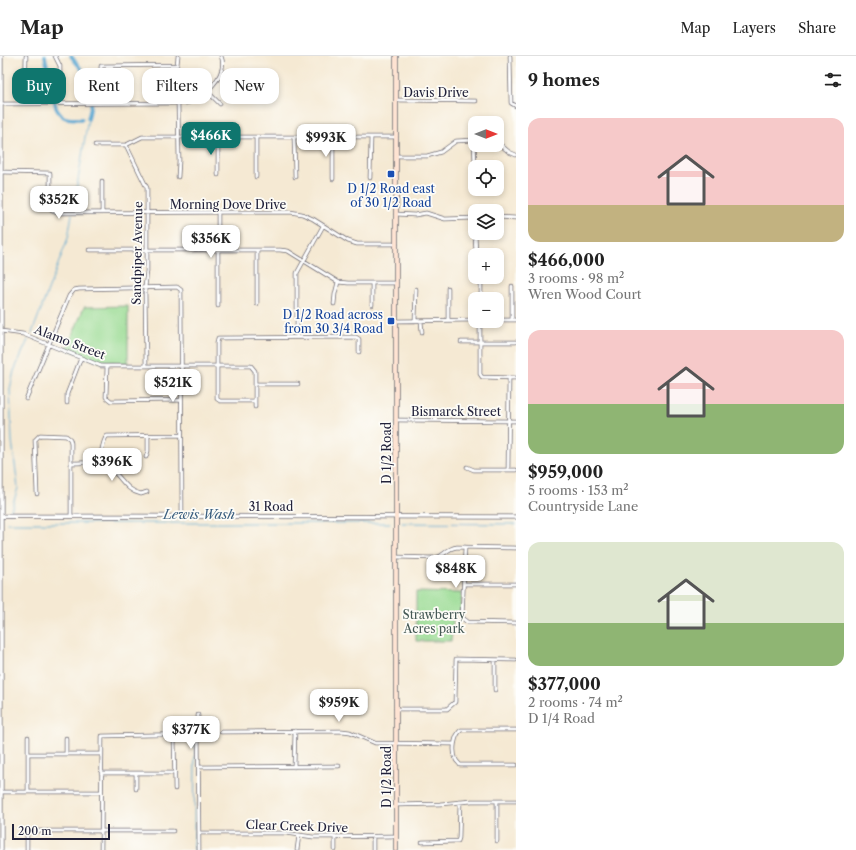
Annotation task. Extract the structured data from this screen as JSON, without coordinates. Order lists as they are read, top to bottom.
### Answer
{
  "streets": {
    "main road": ["D 1/2 Road"],
    "street": [
      "Davis Drive",
      "Morning Dove Drive",
      "Sandpiper Avenue",
      "Alamo Street",
      "Bismarck Street",
      "31 Road",
      "Clear Creek Drive"
    ]
  },
  "crossings": [
    ["Davis Drive", "D 1/2 Road"],
    ["Morning Dove Drive", "Sandpiper Avenue"],
    ["Morning Dove Drive", "D 1/2 Road"],
    ["Sandpiper Avenue", "Alamo Street"],
    ["Bismarck Street", "D 1/2 Road"],
    ["D 1/2 Road", "31 Road"],
    ["D 1/2 Road", "Clear Creek Drive"]
  ],
  "water": ["Lewis Wash"],
  "parks": ["Strawberry Acres park"],
  "places": {
    "transit": ["D 1/2 Road east of 30 1/2 Road", "D 1/2 Road across from 30 3/4 Road"]
  },
  "scale_bar": "200 m",
  "north": "right",
  "page": {
    "header": "Map",
    "nav": ["Map", "Layers", "Share"],
    "heading": "9 homes",
    "chip": [
      "Buy",
      "Rent",
      "Filters",
      "New"
    ],
    "list": [
      {
        "name": "$466,000",
        "note": "3 rooms · 98 m² · Wren Wood Court"
      },
      {
        "name": "$959,000",
        "note": "5 rooms · 153 m² · Countryside Lane"
      },
      {
        "name": "$377,000",
        "note": "2 rooms · 74 m² · D 1/4 Road"
      }
    ],
    "map_buttons": ["+", "−"],
    "price": [
      "$466K",
      "$993K",
      "$352K",
      "$356K",
      "$521K",
      "$396K",
      "$848K",
      "$959K",
      "$377K"
    ],
    "scale": "200 m"
  }
}
